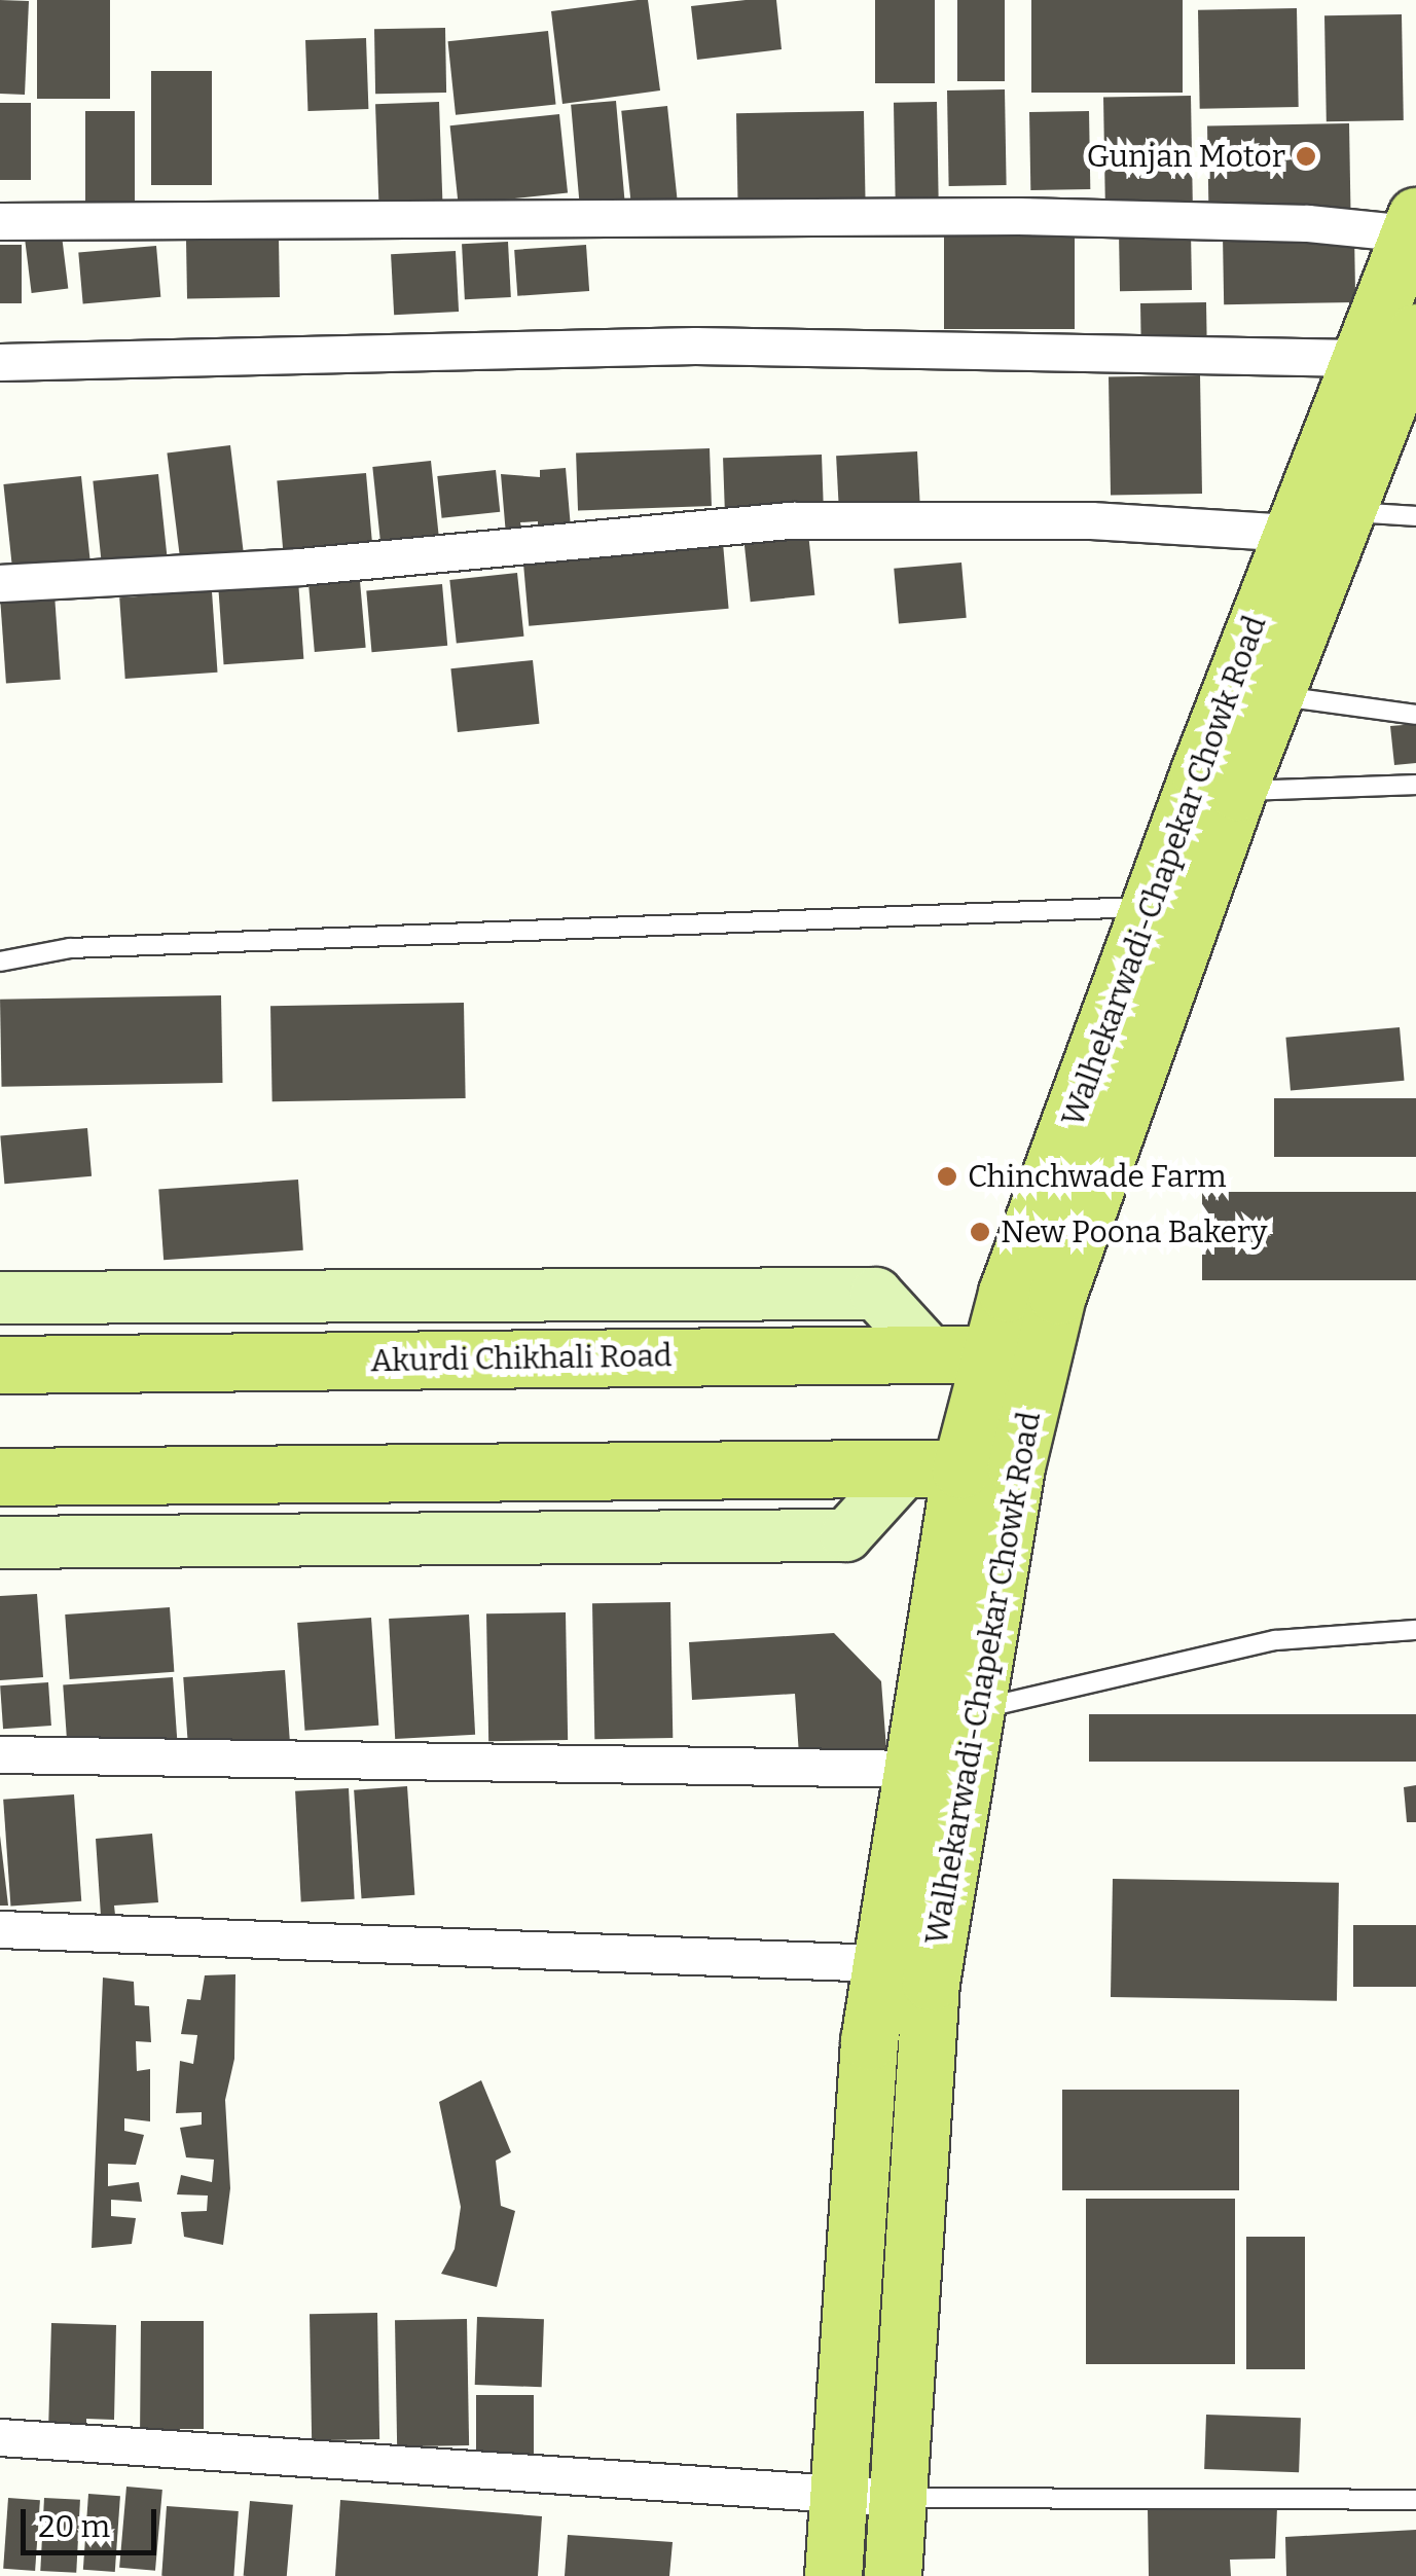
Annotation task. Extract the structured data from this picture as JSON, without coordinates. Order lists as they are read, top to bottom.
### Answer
{
  "streets": {
    "main road": ["Walhekarwadi-Chapekar Chowk Road", "Akurdi Chikhali Road"]
  },
  "crossings": [
    ["Walhekarwadi-Chapekar Chowk Road", "Akurdi Chikhali Road"]
  ],
  "places": ["Gunjan Motor", "Chinchwade Farm", "New Poona Bakery"],
  "scale_bar": "20 m"
}
